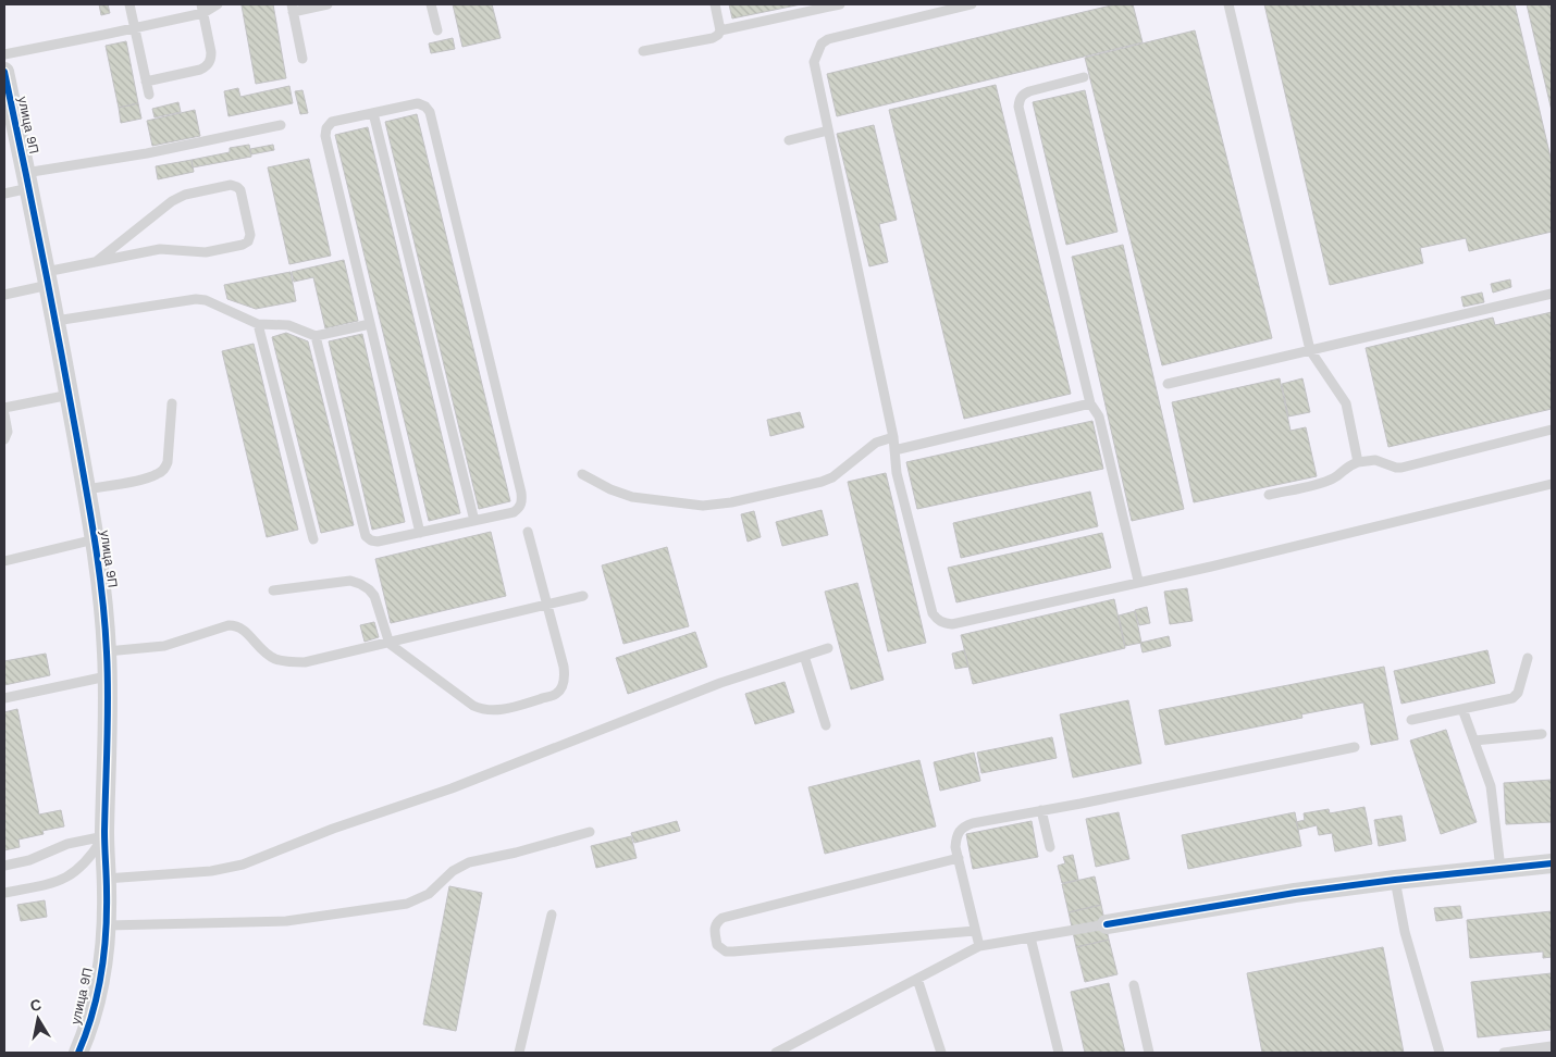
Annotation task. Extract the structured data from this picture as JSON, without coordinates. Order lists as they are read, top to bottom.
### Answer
{
  "streets": {
    "street": ["улица 9П"]
  },
  "north": "top"
}
